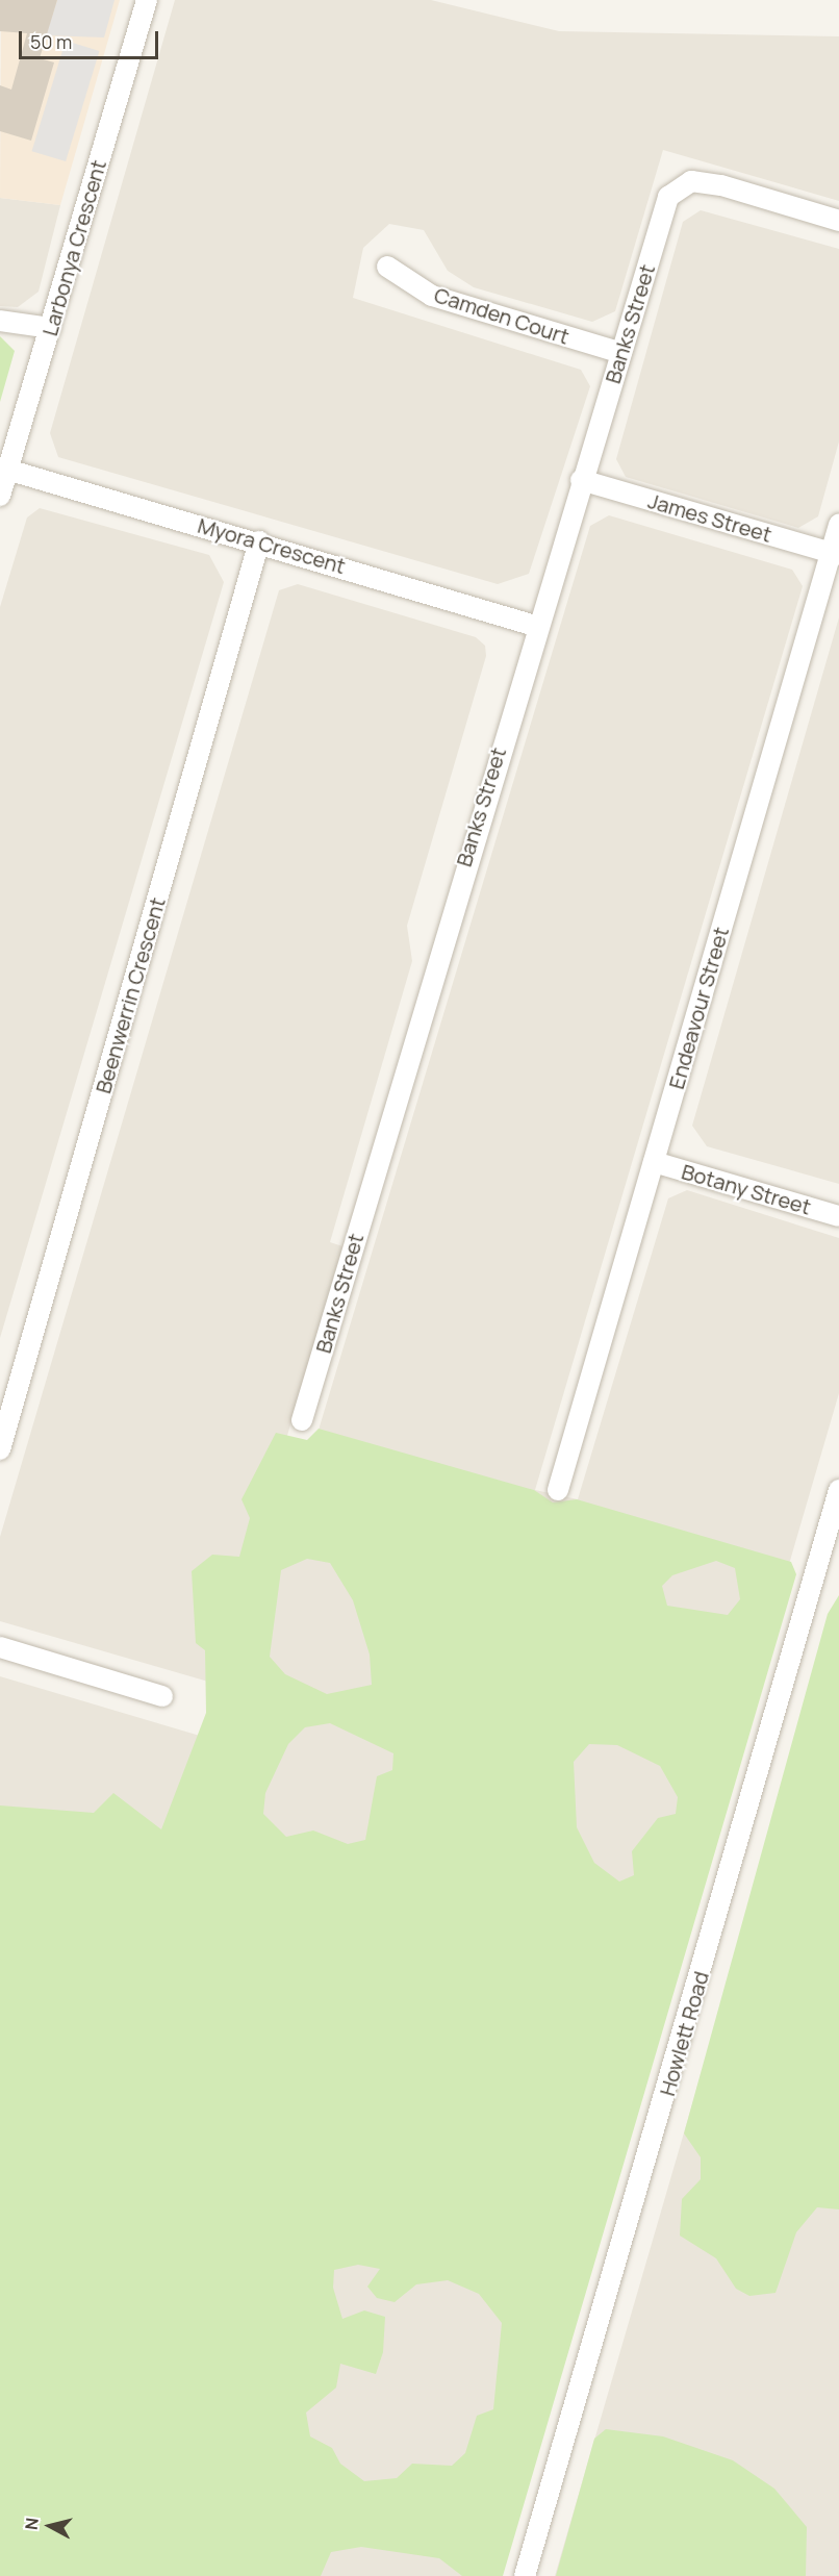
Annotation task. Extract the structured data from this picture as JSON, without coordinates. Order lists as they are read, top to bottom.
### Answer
{
  "streets": {
    "street": [
      "Larbonya Crescent",
      "Camden Court",
      "Banks Street",
      "James Street",
      "Myora Crescent",
      "Beenwerrin Crescent",
      "Endeavour Street",
      "Botany Street",
      "Howlett Road"
    ]
  },
  "crossings": [
    ["Larbonya Crescent", "Myora Crescent"],
    ["Camden Court", "Banks Street"],
    ["Banks Street", "James Street"],
    ["Banks Street", "Myora Crescent"],
    ["James Street", "Endeavour Street"],
    ["Myora Crescent", "Beenwerrin Crescent"],
    ["Endeavour Street", "Botany Street"]
  ],
  "scale_bar": "50 m",
  "north": "left"
}
